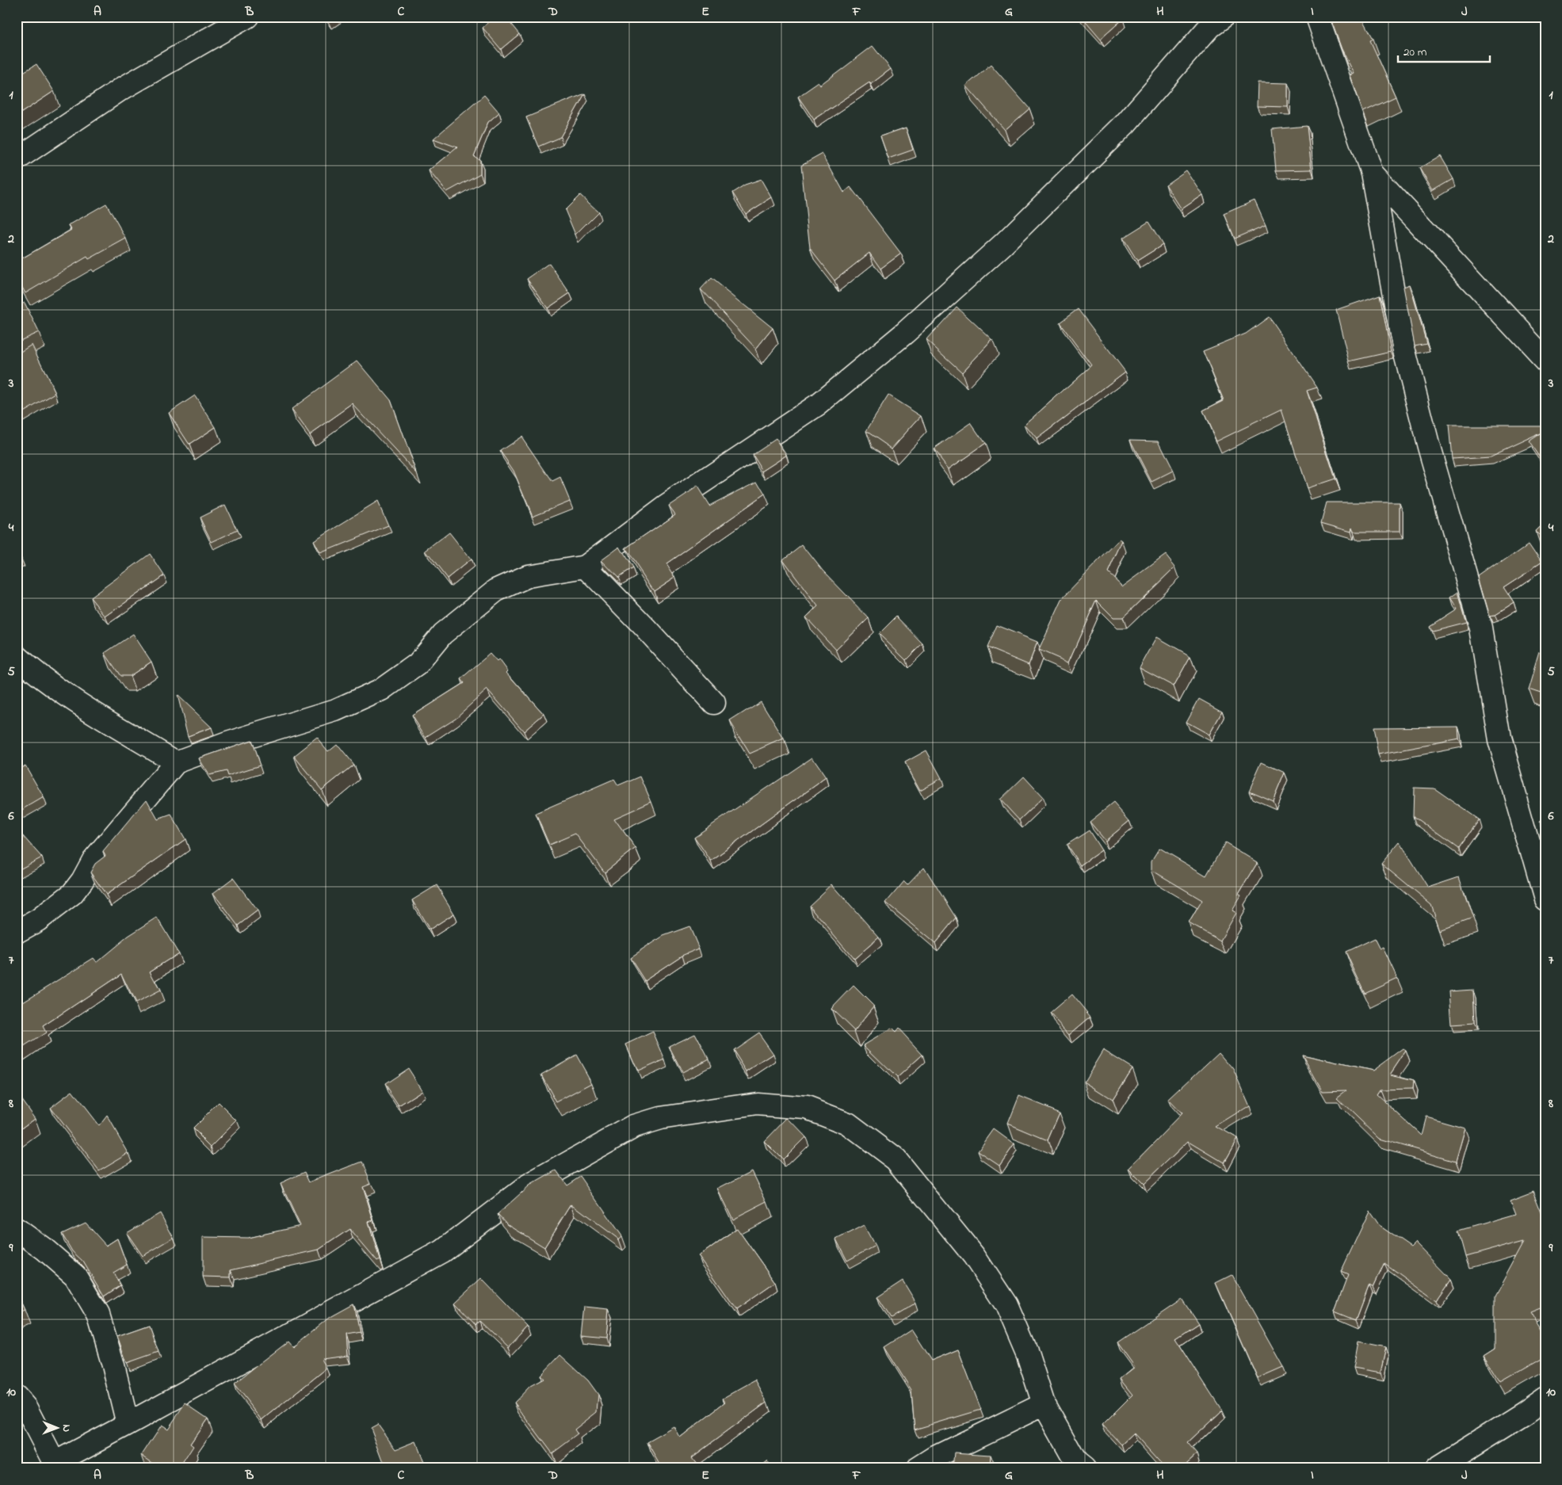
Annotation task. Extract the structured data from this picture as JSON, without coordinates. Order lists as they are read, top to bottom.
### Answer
{
  "scale_bar": "20 m",
  "north": "right",
  "grid": {
    "columns": [
      "A",
      "B",
      "C",
      "D",
      "E",
      "F",
      "G",
      "H",
      "I",
      "J"
    ],
    "rows": [
      "1",
      "2",
      "3",
      "4",
      "5",
      "6",
      "7",
      "8",
      "9",
      "10"
    ]
  }
}
